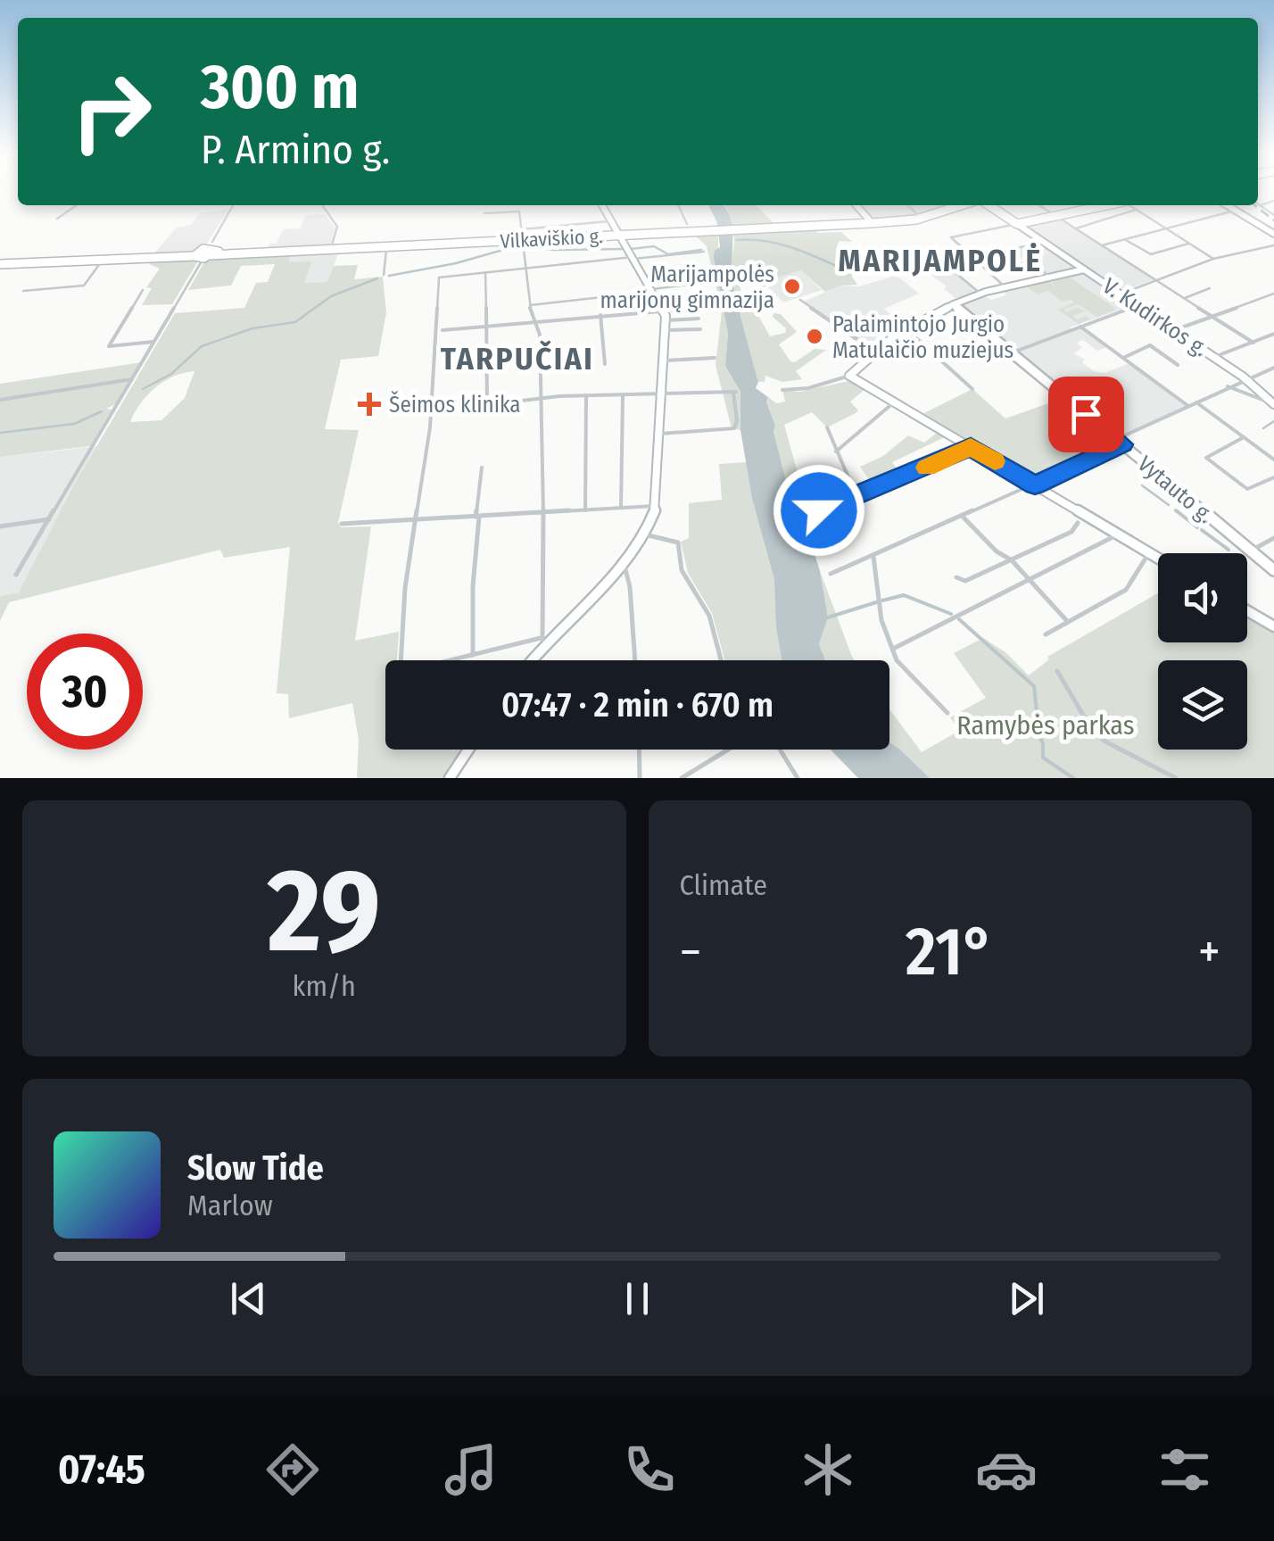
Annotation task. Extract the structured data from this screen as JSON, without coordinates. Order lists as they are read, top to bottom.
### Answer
{
  "streets": {
    "highway": ["Vilkaviškio g."],
    "main road": ["V. Kudirkos g.", "Vytauto g."]
  },
  "districts": ["MARIJAMPOLĖ", "TARPUČIAI"],
  "parks": ["Ramybės parkas"],
  "places": {
    "other": ["Marijampolės marijonų gimnazija", "Palaimintojo Jurgio Matulaičio muziejus"],
    "health": ["Šeimos klinika"]
  },
  "page": {
    "turn": ["300 m", "P. Armino g."],
    "limit": "30",
    "trip": "07:47 · 2 min · 670 m",
    "tile": [
      ["29", "km/h"],
      "Climate"
    ],
    "heat": ["−", "21°", "+"],
    "song": ["Slow Tide", "Marlow"],
    "tabs": "07:45"
  }
}
